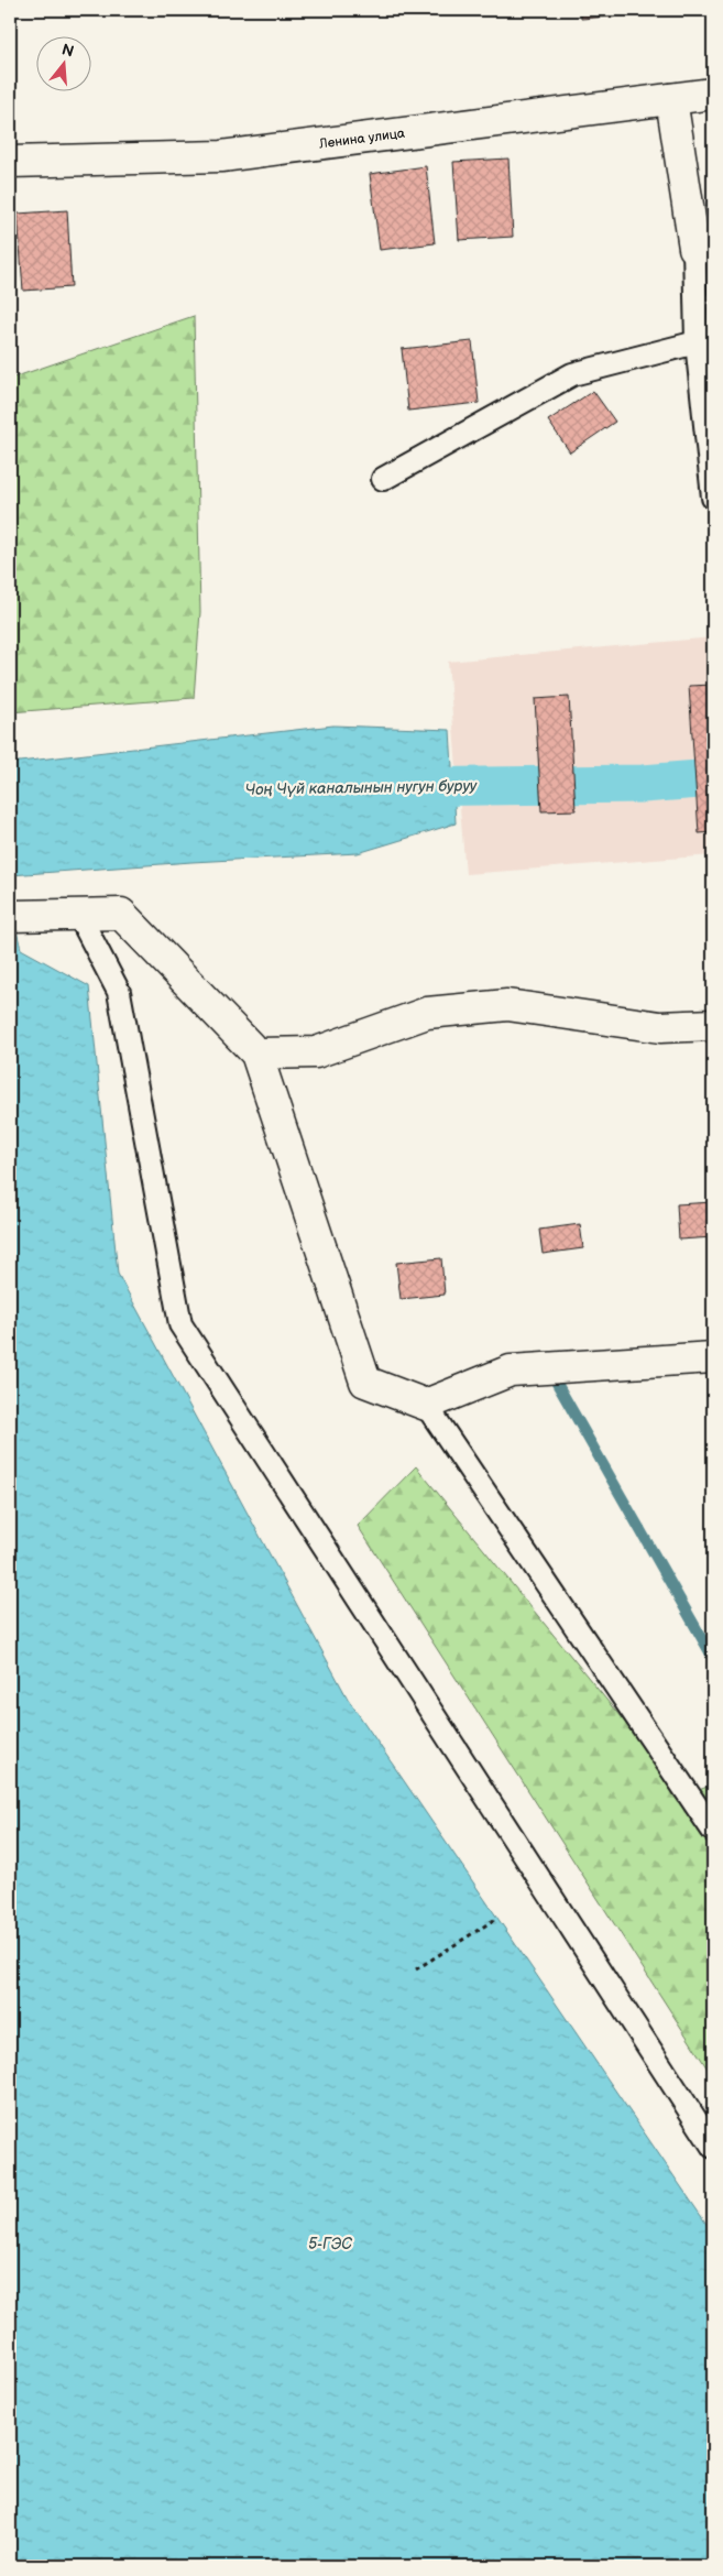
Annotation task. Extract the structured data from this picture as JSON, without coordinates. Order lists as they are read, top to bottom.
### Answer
{
  "streets": {
    "street": ["Ленина улица"]
  },
  "water": ["Чоң Чүй каналынын нугун буруу", "5-ГЭС"],
  "north": "top"
}
